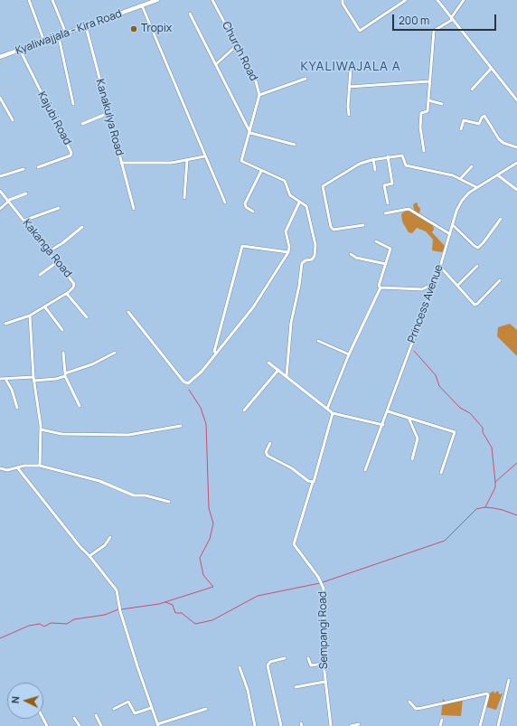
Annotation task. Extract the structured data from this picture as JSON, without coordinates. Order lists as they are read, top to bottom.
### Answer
{
  "streets": {
    "street": [
      "Kyaliwajjala - Kira Road",
      "Church Road",
      "Kanakulya Road",
      "Kajubi Road",
      "Kakanga Road",
      "Princess Avenue",
      "Sempangi Road"
    ]
  },
  "crossings": [
    ["Kyaliwajjala - Kira Road", "Kanakulya Road"],
    ["Kyaliwajjala - Kira Road", "Kajubi Road"]
  ],
  "districts": ["KYALIWAJALA A"],
  "places": ["Tropix"],
  "scale_bar": "200 m",
  "north": "left"
}
